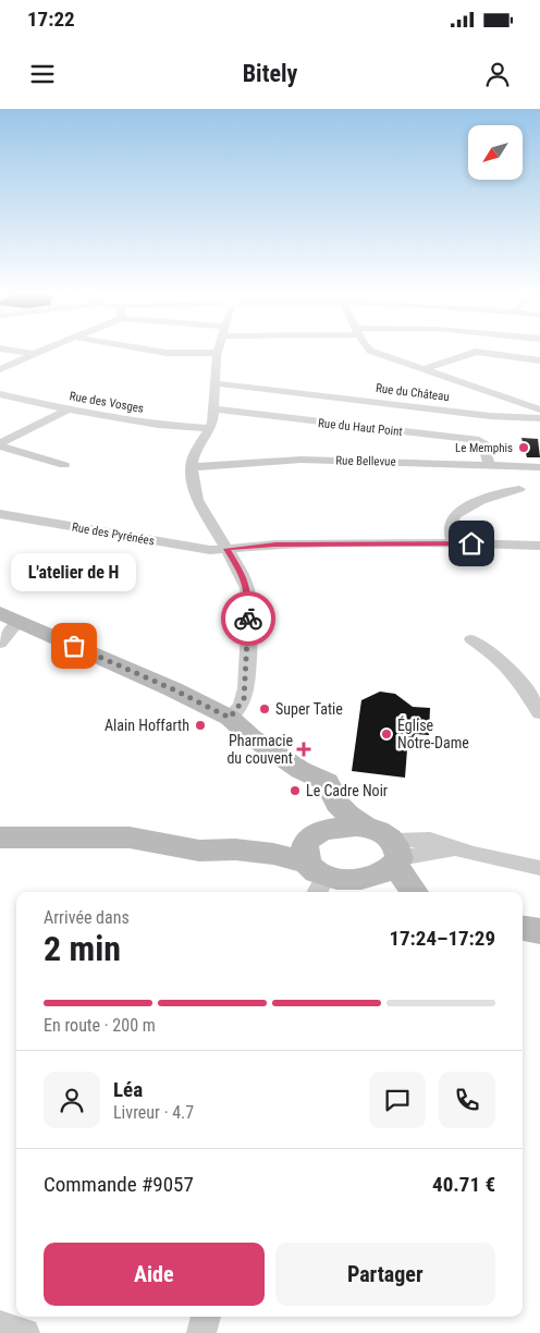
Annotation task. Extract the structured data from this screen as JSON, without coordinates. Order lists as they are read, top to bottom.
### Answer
{
  "streets": {
    "street": [
      "Rue du Château",
      "Rue des Vosges",
      "Rue du Haut Point",
      "Rue Bellevue",
      "Rue des Pyrénées"
    ]
  },
  "crossings": [
    ["Rue du Haut Point", "Rue Bellevue"]
  ],
  "places": {
    "other": [
      "Le Memphis",
      "L'atelier de H",
      "Super Tatie",
      "Alain Hoffarth",
      "Église Notre-Dame",
      "Le Cadre Noir"
    ],
    "health": ["Pharmacie du couvent"]
  },
  "north": "bottom left",
  "page": {
    "status": "17:22",
    "header": "Bitely",
    "bubble": "L'atelier de H",
    "heading": ["2 min", "Arrivée dans", "17:24–17:29"],
    "panel": [
      "Léa",
      "Livreur · 4.7",
      "Commande #9057",
      "40.71 €"
    ],
    "bar": "En route · 200 m",
    "buttons": ["Aide", "Partager"]
  }
}
